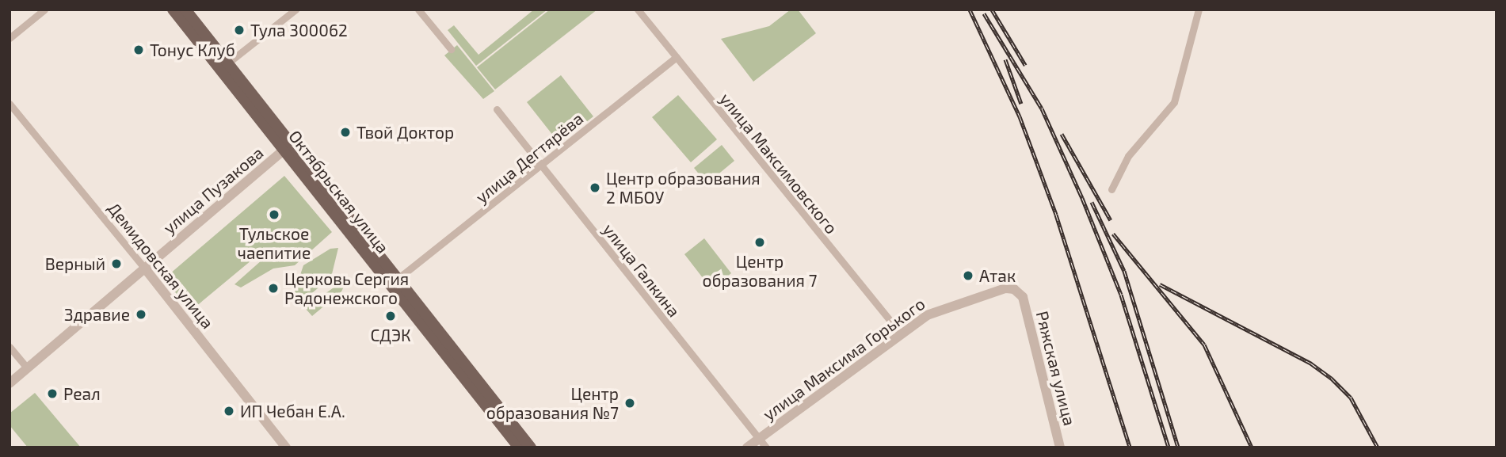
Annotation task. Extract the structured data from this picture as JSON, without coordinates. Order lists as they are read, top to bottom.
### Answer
{
  "streets": {
    "main road": ["Октябрьская улица"],
    "street": [
      "улица Дегтярёва",
      "улица Максимовского",
      "улица Пузакова",
      "Демидовская улица",
      "улица Галкина",
      "улица Максима Горького",
      "Ряжская улица"
    ]
  },
  "crossings": [
    ["улица Дегтярёва", "улица Максимовского"],
    ["улица Дегтярёва", "Октябрьская улица"],
    ["улица Дегтярёва", "улица Галкина"],
    ["улица Максимовского", "улица Максима Горького"],
    ["улица Пузакова", "Октябрьская улица"],
    ["улица Пузакова", "Демидовская улица"],
    ["улица Галкина", "улица Максима Горького"],
    ["улица Максима Горького", "Ряжская улица"]
  ],
  "places": [
    "Тула 300062",
    "Тонус Клуб",
    "Твой Доктор",
    "Центр образования 2 МБОУ",
    "Тульское чаепитие",
    "Центр образования 7",
    "Верный",
    "Атак",
    "Церковь Сергия Радонежского",
    "Здравие",
    "СДЭК",
    "Реал",
    "Центр образования №7",
    "ИП Чебан Е.А."
  ]
}
